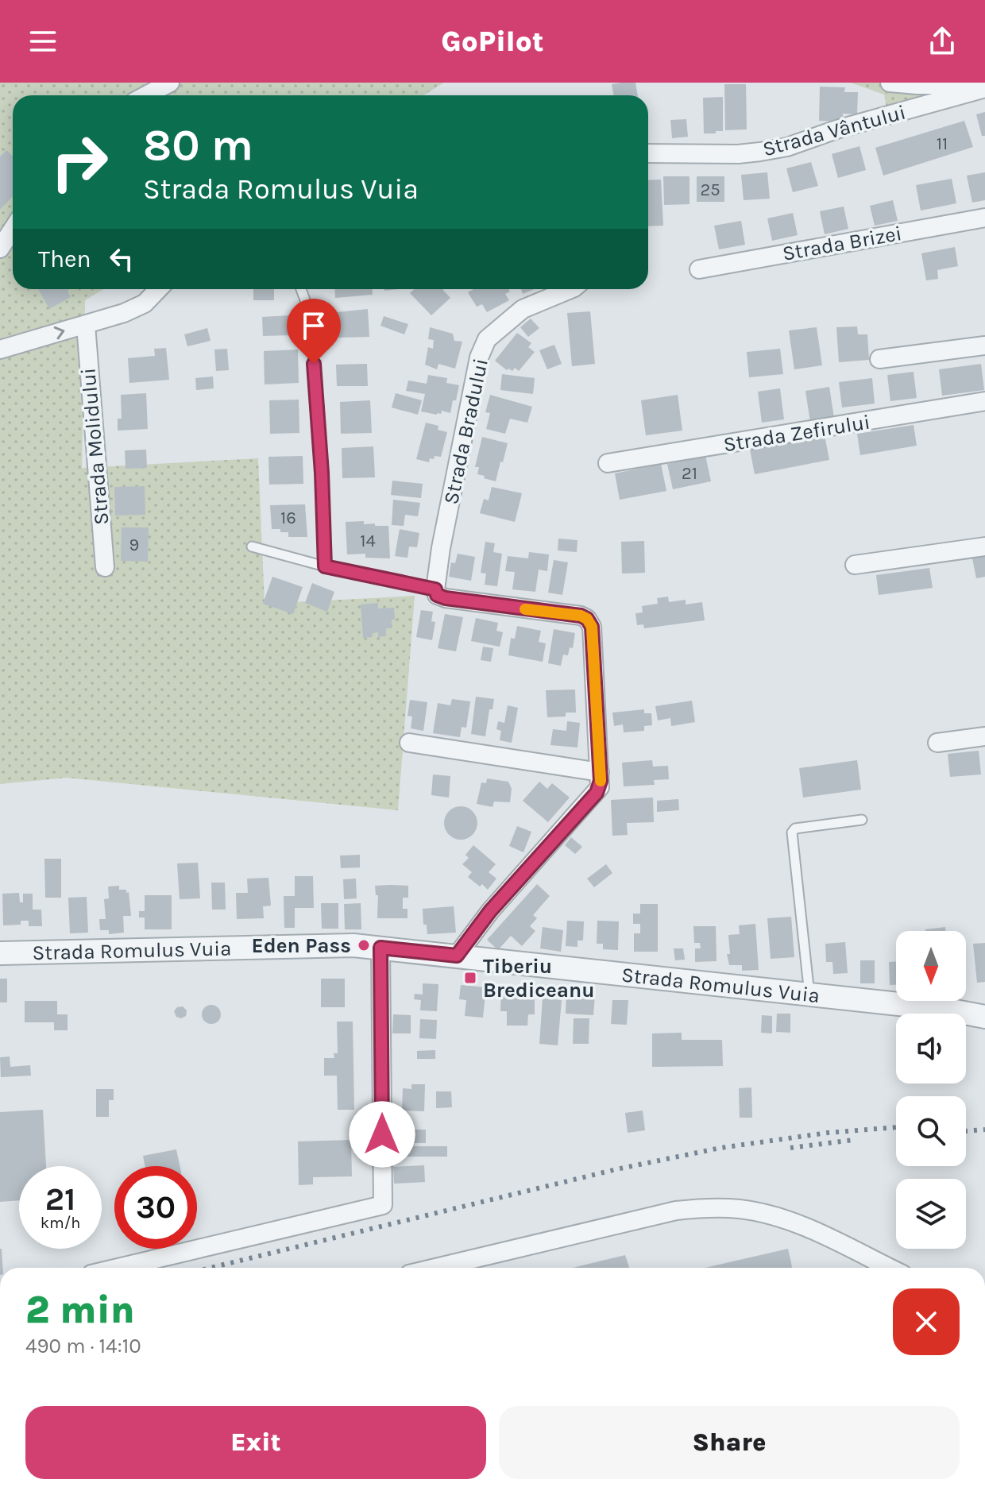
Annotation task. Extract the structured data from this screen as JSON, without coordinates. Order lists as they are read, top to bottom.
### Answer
{
  "streets": {
    "street": [
      "Strada Vântului",
      "Strada Brizei",
      "Strada Bradului",
      "Strada Zefirului",
      "Strada Molidului",
      "Strada Romulus Vuia"
    ]
  },
  "places": {
    "other": ["Eden Pass"],
    "transit": ["Tiberiu Brediceanu"]
  },
  "house_numbers": [
    "11",
    "25",
    "21",
    "16",
    "14",
    "9"
  ],
  "north": "bottom",
  "page": {
    "header": "GoPilot",
    "turn": ["80 m", "Strada Romulus Vuia"],
    "then": "Then",
    "speed": "21 km/h",
    "limit": "30",
    "heading": ["2 min", "490 m · 14:10"],
    "buttons": ["Exit", "Share"]
  }
}
